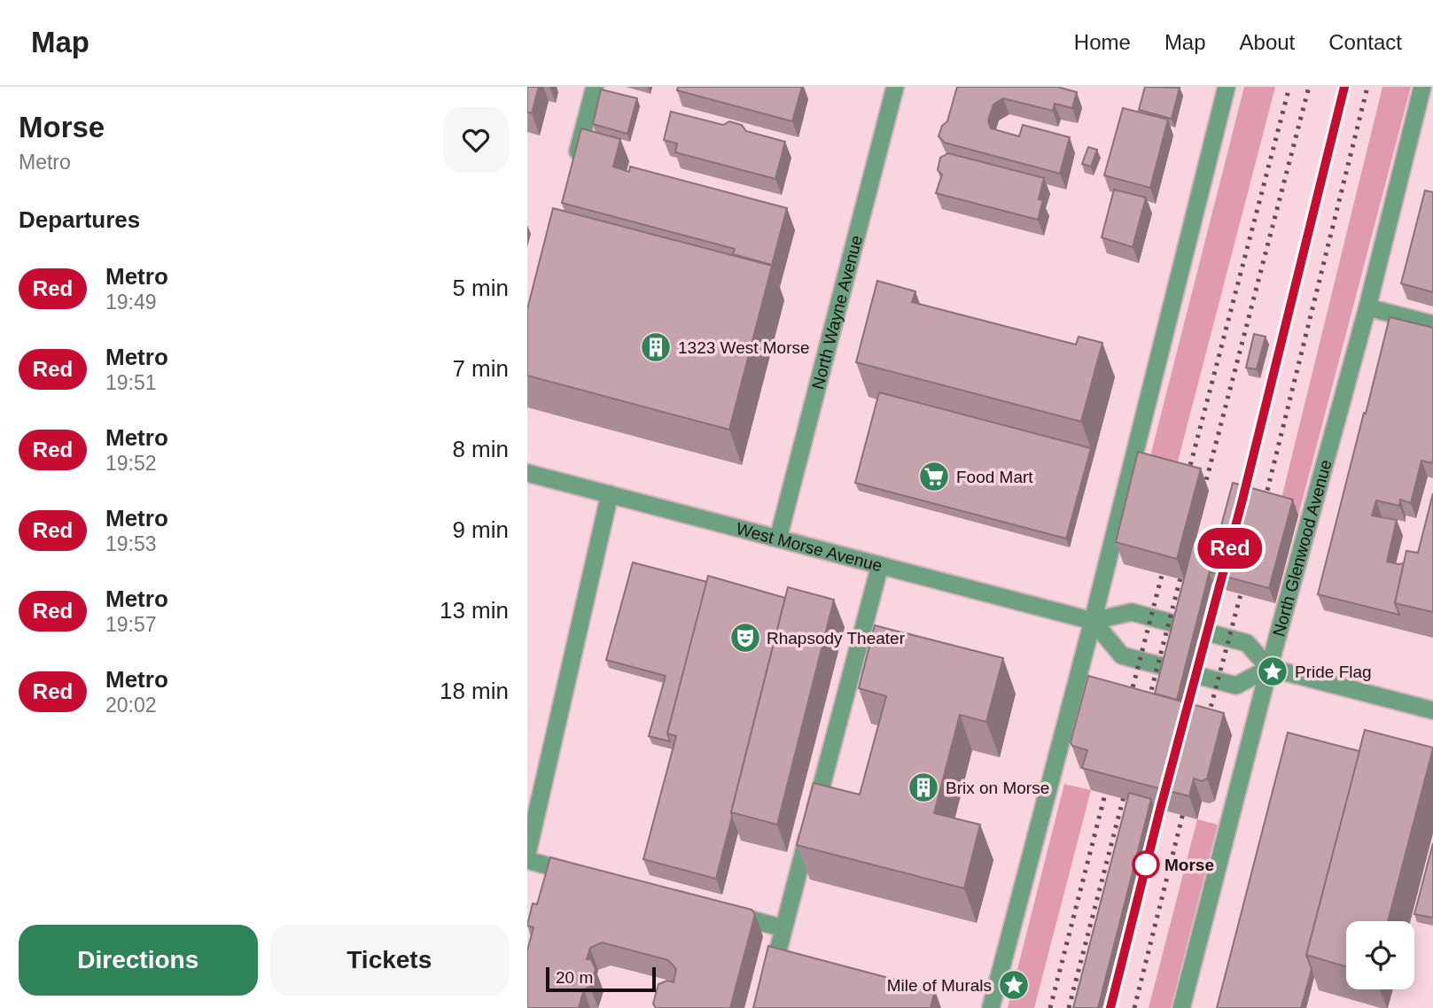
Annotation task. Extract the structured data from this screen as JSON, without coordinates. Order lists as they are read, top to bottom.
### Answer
{
  "streets": {
    "street": ["North Wayne Avenue", "West Morse Avenue", "North Glenwood Avenue"]
  },
  "crossings": [
    ["North Wayne Avenue", "West Morse Avenue"],
    ["West Morse Avenue", "North Glenwood Avenue"]
  ],
  "places": {
    "building": ["1323 West Morse", "Brix on Morse"],
    "supermarket": ["Food Mart"],
    "theatre": ["Rhapsody Theater"],
    "place": ["Pride Flag", "Mile of Murals"],
    "other": ["Morse"]
  },
  "lines": ["metro line Red"],
  "scale_bar": "20 m",
  "page": {
    "header": "Map",
    "nav": [
      "Home",
      "Map",
      "About",
      "Contact"
    ],
    "heading": [
      ["Morse", "Metro"],
      "Departures"
    ],
    "on_map": "Red",
    "list": [
      {
        "mark": "Red",
        "name": "Metro",
        "note": "19:49",
        "value": "5 min"
      },
      {
        "mark": "Red",
        "name": "Metro",
        "note": "19:51",
        "value": "7 min"
      },
      {
        "mark": "Red",
        "name": "Metro",
        "note": "19:52",
        "value": "8 min"
      },
      {
        "mark": "Red",
        "name": "Metro",
        "note": "19:53",
        "value": "9 min"
      },
      {
        "mark": "Red",
        "name": "Metro",
        "note": "19:57",
        "value": "13 min"
      },
      {
        "mark": "Red",
        "name": "Metro",
        "note": "20:02",
        "value": "18 min"
      }
    ],
    "buttons": ["Directions", "Tickets"],
    "scale": "20 m"
  }
}
